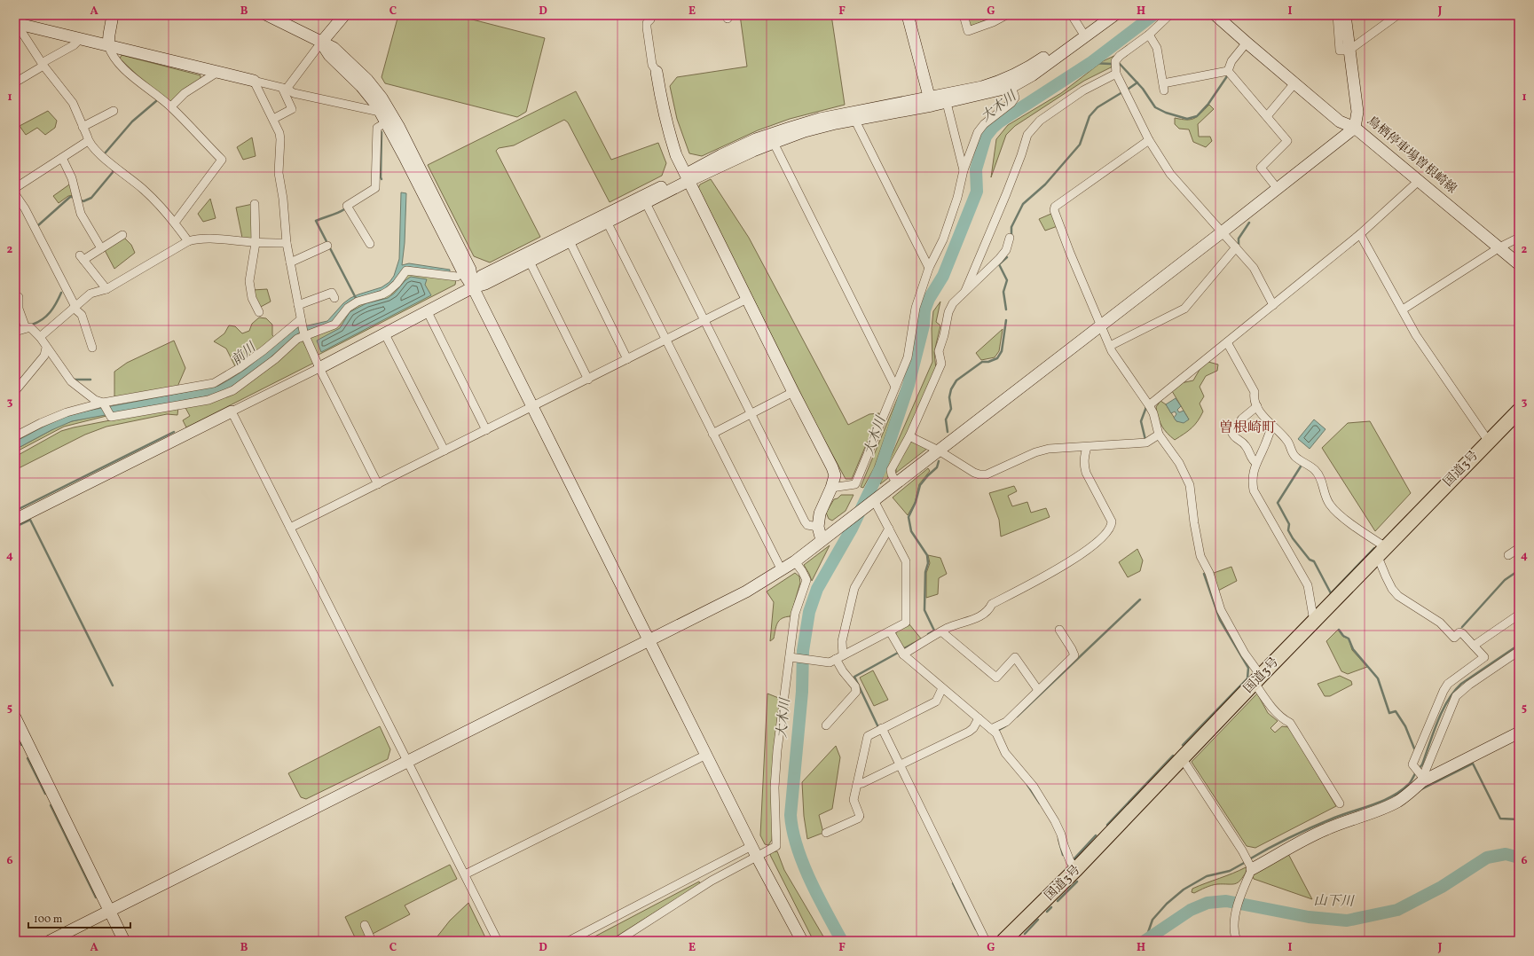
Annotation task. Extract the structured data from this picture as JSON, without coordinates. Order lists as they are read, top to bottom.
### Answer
{
  "streets": {
    "highway": ["国道3号"],
    "street": ["鳥栖停車場曽根崎線"]
  },
  "districts": ["曽根崎町"],
  "water": ["大木川", "前川", "山下川"],
  "scale_bar": "100 m",
  "grid": {
    "columns": [
      "A",
      "B",
      "C",
      "D",
      "E",
      "F",
      "G",
      "H",
      "I",
      "J"
    ],
    "rows": [
      "1",
      "2",
      "3",
      "4",
      "5",
      "6"
    ]
  }
}
